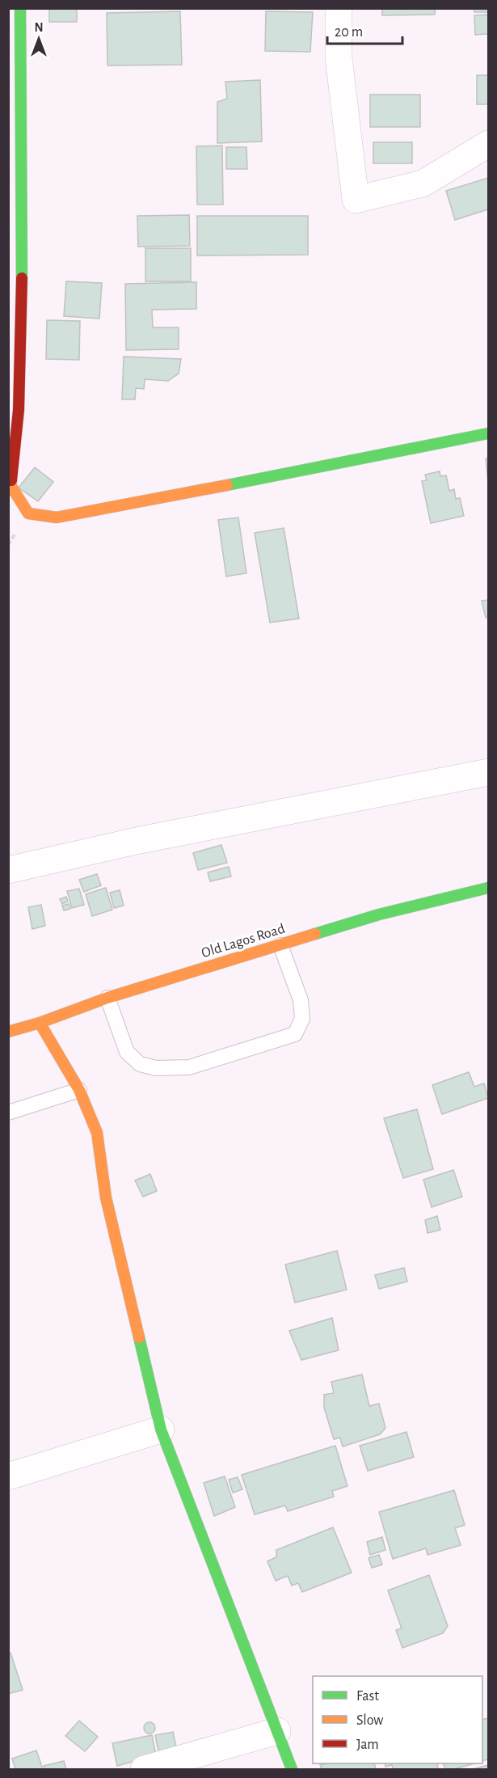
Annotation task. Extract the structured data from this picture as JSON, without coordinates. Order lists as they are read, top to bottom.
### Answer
{
  "streets": {
    "street": ["Old Lagos Road"]
  },
  "legend": ["Fast", "Slow", "Jam"],
  "scale_bar": "20 m",
  "north": "top"
}
